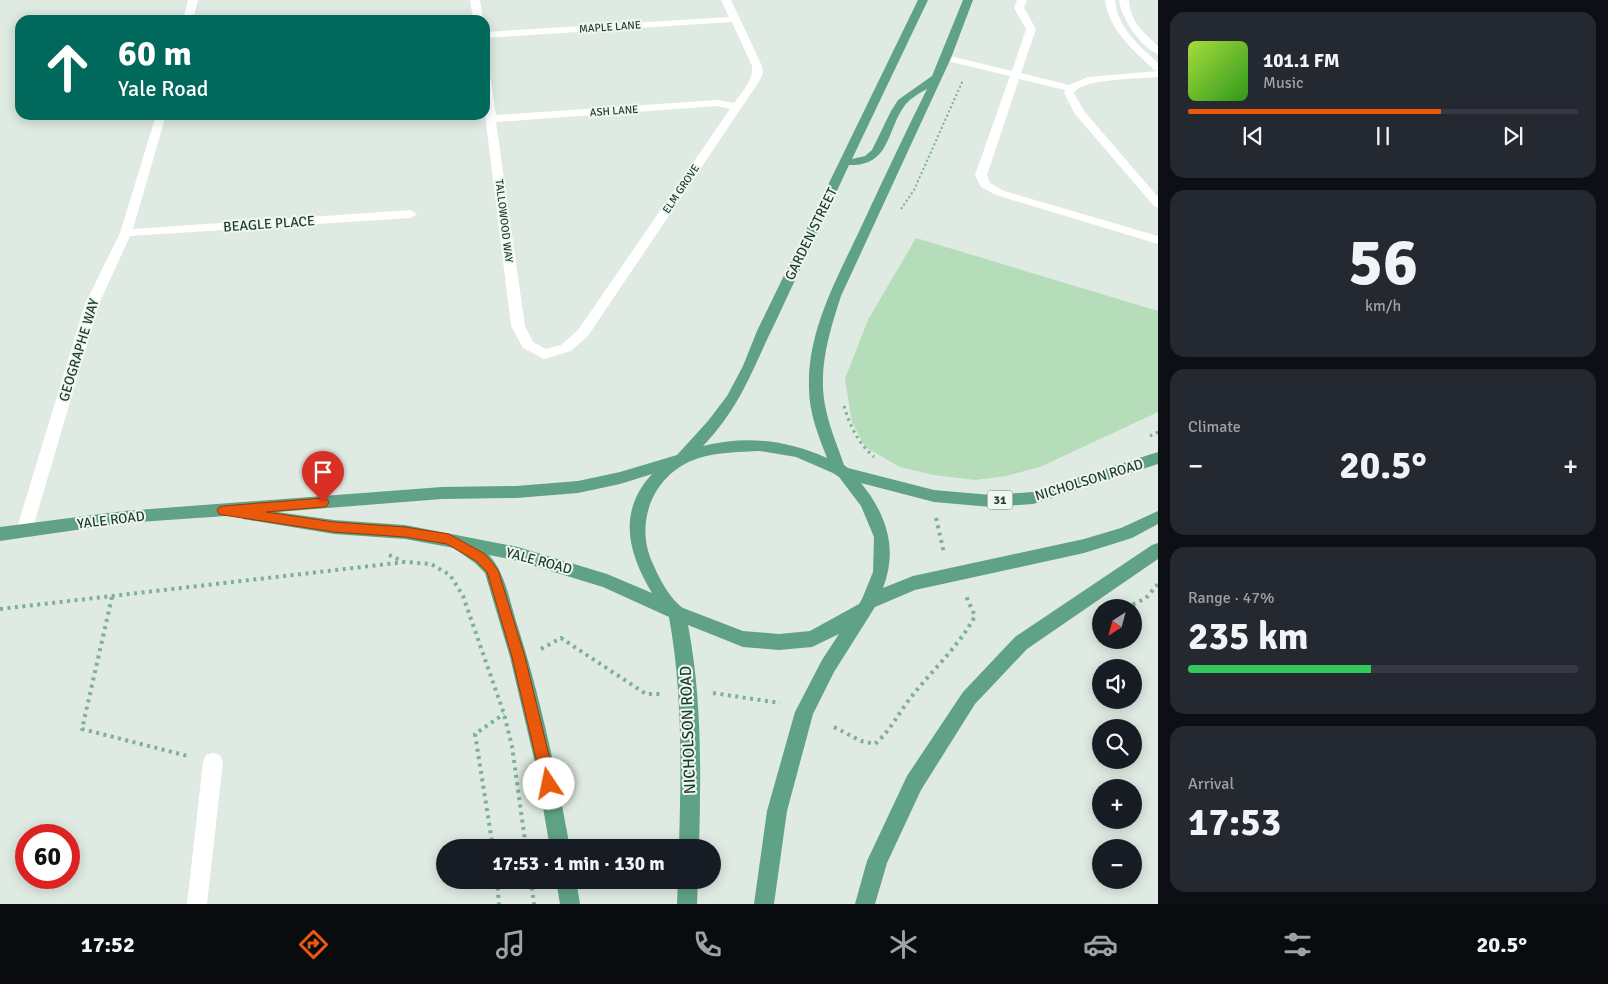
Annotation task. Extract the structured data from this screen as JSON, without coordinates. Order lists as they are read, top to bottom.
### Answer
{
  "streets": {
    "main road": [
      "GARDEN STREET",
      "NICHOLSON ROAD",
      "31",
      "YALE ROAD"
    ],
    "street": [
      "MAPLE LANE",
      "ASH LANE",
      "ELM GROVE",
      "TALLOWOOD WAY",
      "BEAGLE PLACE",
      "GEOGRAPHE WAY"
    ]
  },
  "crossings": [
    ["MAPLE LANE", "ELM GROVE"],
    ["ASH LANE", "ELM GROVE"],
    ["ASH LANE", "TALLOWOOD WAY"],
    ["ELM GROVE", "TALLOWOOD WAY"],
    ["BEAGLE PLACE", "GEOGRAPHE WAY"],
    ["GARDEN STREET", "NICHOLSON ROAD"],
    ["GARDEN STREET", "31"],
    ["GARDEN STREET", "YALE ROAD"],
    ["GEOGRAPHE WAY", "YALE ROAD"],
    ["NICHOLSON ROAD", "31"],
    ["NICHOLSON ROAD", "YALE ROAD"],
    ["31", "YALE ROAD"]
  ],
  "north": "bottom left",
  "page": {
    "turn": ["60 m", "Yale Road"],
    "song": ["101.1 FM", "Music"],
    "tile": [
      ["56", "km/h"],
      "Climate",
      ["Range · 47%", "235 km"],
      ["Arrival", "17:53"]
    ],
    "heat": ["−", "20.5°", "+"],
    "map_buttons": ["+", "−"],
    "limit": "60",
    "trip": "17:53 · 1 min · 130 m",
    "tabs": ["17:52", "20.5°"]
  }
}
